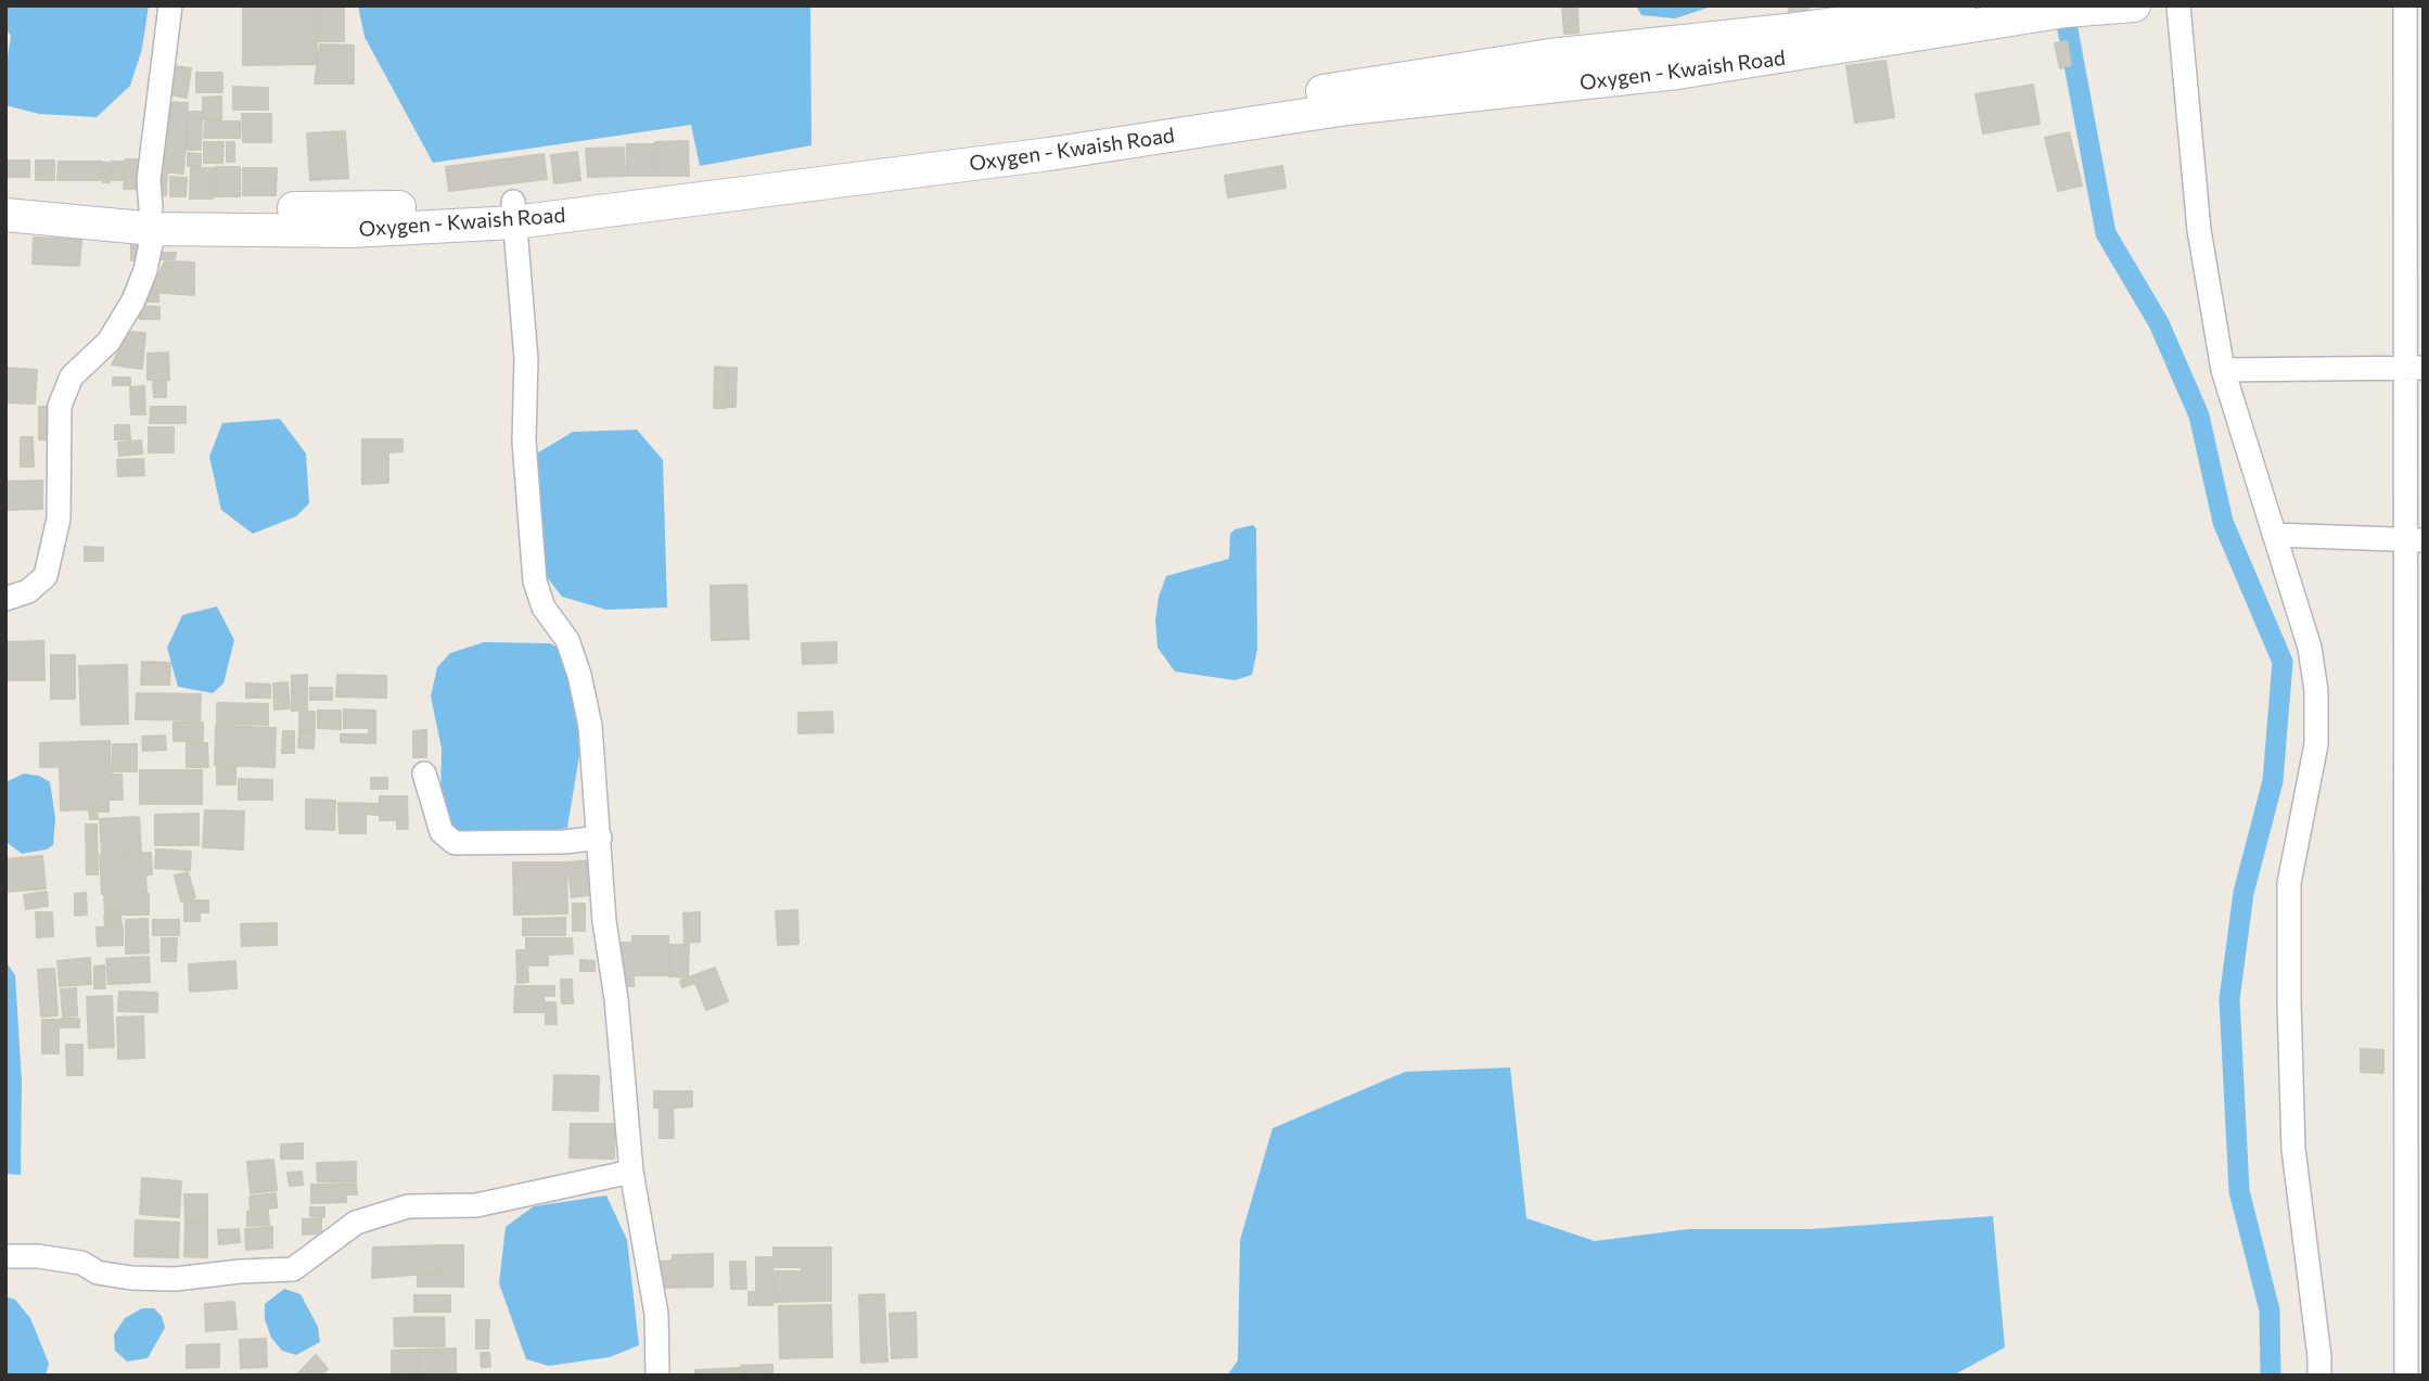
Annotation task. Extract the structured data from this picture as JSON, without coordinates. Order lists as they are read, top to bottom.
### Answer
{
  "streets": {
    "main road": ["Oxygen - Kwaish Road"]
  }
}
